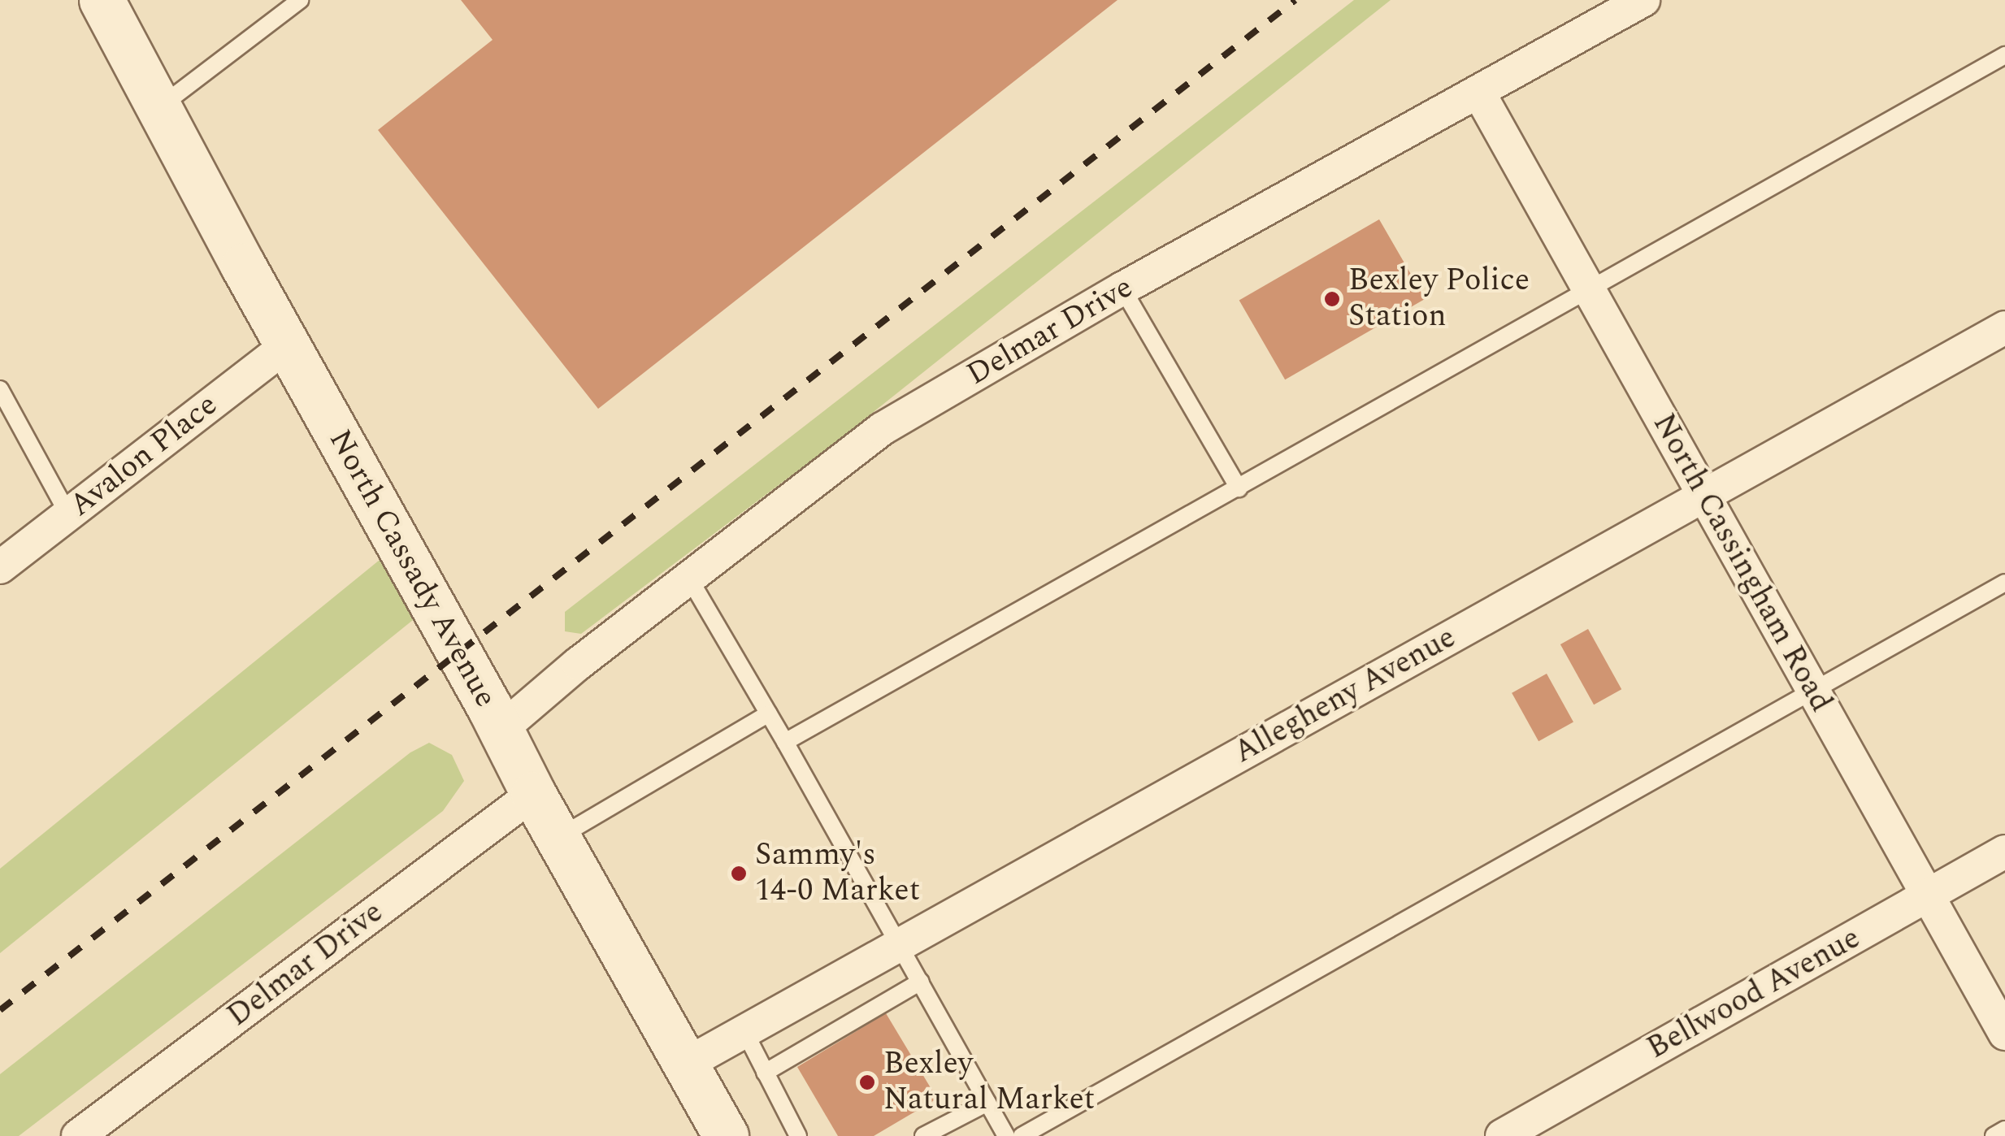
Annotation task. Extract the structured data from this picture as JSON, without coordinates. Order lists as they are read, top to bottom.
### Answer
{
  "streets": {
    "street": [
      "Delmar Drive",
      "Avalon Place",
      "North Cassingham Road",
      "North Cassady Avenue",
      "Allegheny Avenue",
      "Bellwood Avenue"
    ]
  },
  "crossings": [
    ["Delmar Drive", "North Cassingham Road"],
    ["Delmar Drive", "North Cassady Avenue"],
    ["Avalon Place", "North Cassady Avenue"],
    ["North Cassingham Road", "Allegheny Avenue"],
    ["North Cassingham Road", "Bellwood Avenue"],
    ["North Cassady Avenue", "Allegheny Avenue"]
  ],
  "places": ["Bexley Police Station", "Sammy's 14-0 Market", "Bexley Natural Market"]
}
